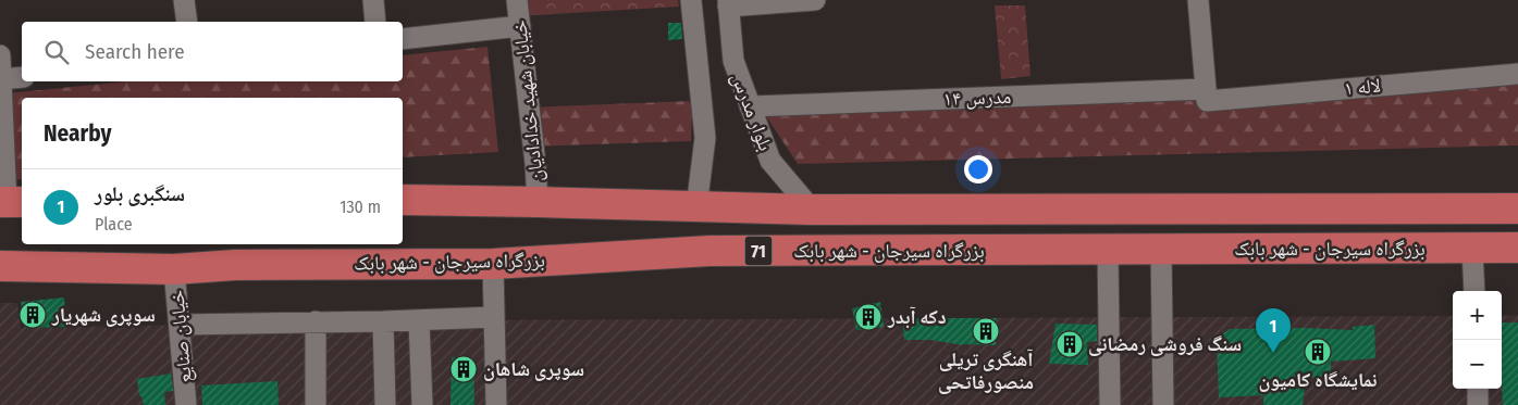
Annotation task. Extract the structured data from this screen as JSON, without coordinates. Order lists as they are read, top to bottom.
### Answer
{
  "streets": {
    "highway": ["بزرگراه سیرجان - شهر بابک", "71"],
    "street": [
      "لاله ۱",
      "مدرس ۱۴",
      "خیابان شهید خدادادیان",
      "بلوار مدرس",
      "خیابان صنایع"
    ]
  },
  "crossings": [
    ["لاله ۱", "مدرس ۱۴"],
    ["مدرس ۱۴", "بلوار مدرس"],
    ["خیابان شهید خدادادیان", "بزرگراه سیرجان - شهر بابک"],
    ["بلوار مدرس", "بزرگراه سیرجان - شهر بابک"],
    ["بزرگراه سیرجان - شهر بابک", "خیابان صنایع"]
  ],
  "places": {
    "building": [
      "سوپری شهریار",
      "دکه آبدر",
      "آهنگری تریلی منصورفاتحی",
      "سنگ فروشی رمضانی",
      "نمایشگاه کامیون",
      "سوپری شاهان"
    ]
  },
  "page": {
    "search": "Search here",
    "heading": "Nearby",
    "list": [
      {
        "mark": "1",
        "name": "سنگبری بلور",
        "note": "Place",
        "value": "130 m"
      }
    ],
    "map_buttons": ["+", "−"],
    "pins": "1"
  }
}
